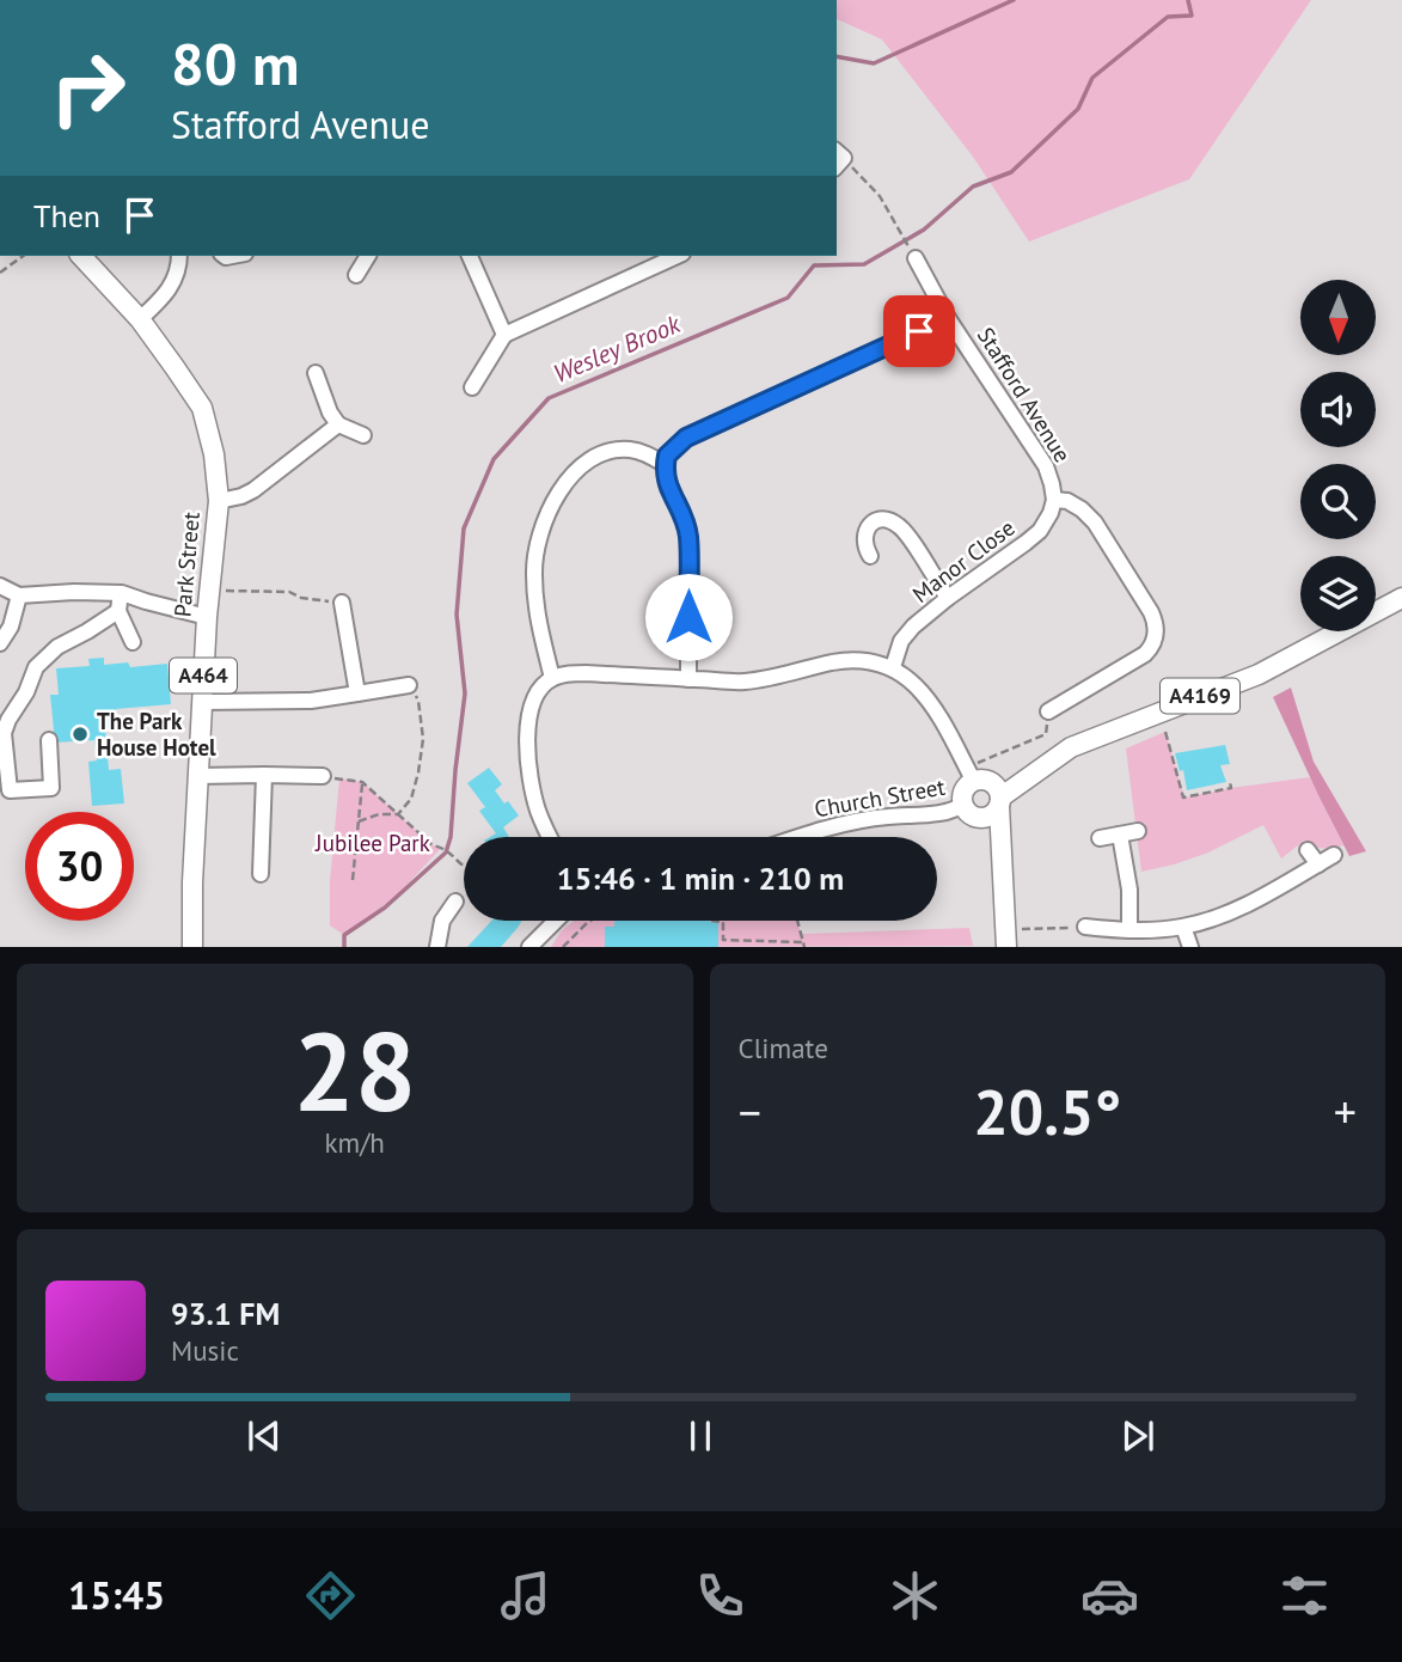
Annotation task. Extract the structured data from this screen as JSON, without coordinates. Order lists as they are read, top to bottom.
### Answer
{
  "streets": {
    "main road": ["Park Street", "A464", "A4169"],
    "street": ["Stafford Avenue", "Manor Close", "Church Street"]
  },
  "crossings": [
    ["Stafford Avenue", "Manor Close"],
    ["Park Street", "A464"],
    ["A4169", "Church Street"]
  ],
  "water": ["Wesley Brook"],
  "parks": ["Jubilee Park"],
  "places": ["The Park House Hotel"],
  "north": "bottom",
  "page": {
    "turn": ["80 m", "Stafford Avenue"],
    "then": "Then",
    "limit": "30",
    "trip": "15:46 · 1 min · 210 m",
    "tile": [
      ["28", "km/h"],
      "Climate"
    ],
    "heat": ["−", "20.5°", "+"],
    "song": ["93.1 FM", "Music"],
    "tabs": "15:45"
  }
}
